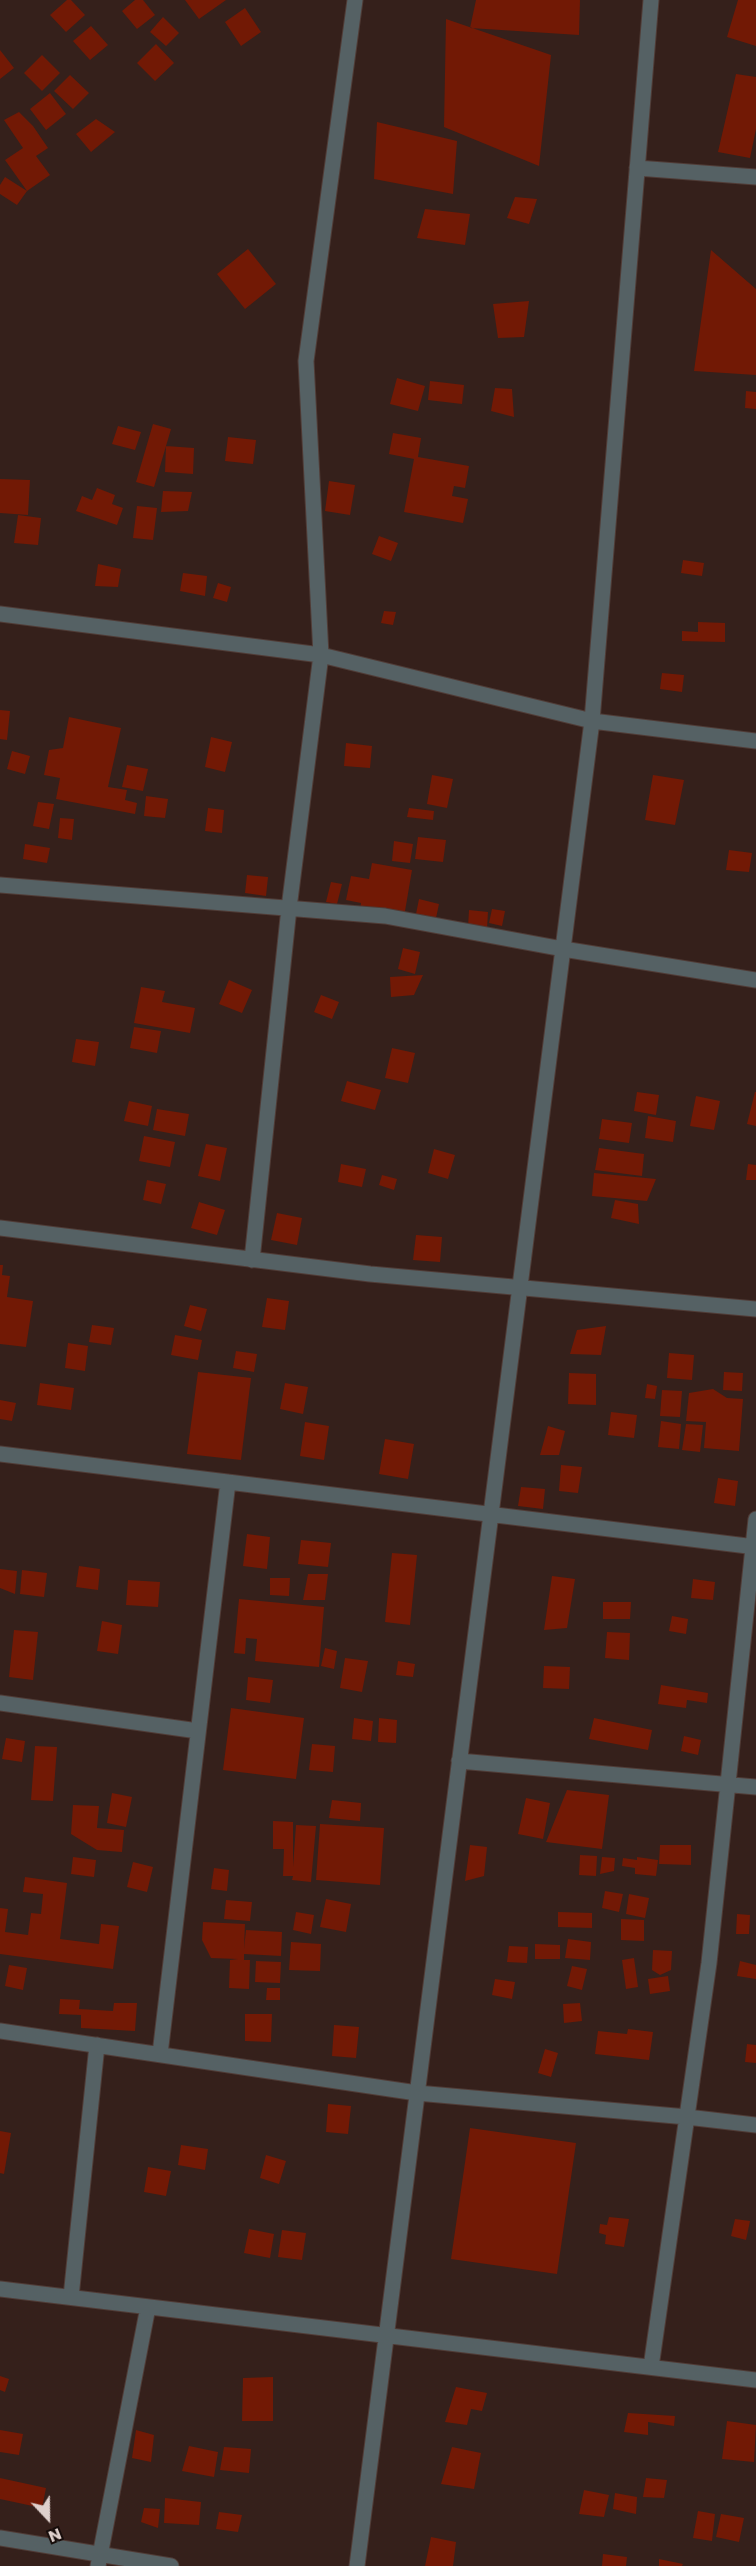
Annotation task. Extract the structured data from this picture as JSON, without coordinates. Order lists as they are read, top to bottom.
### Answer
{
  "north": "bottom"
}
